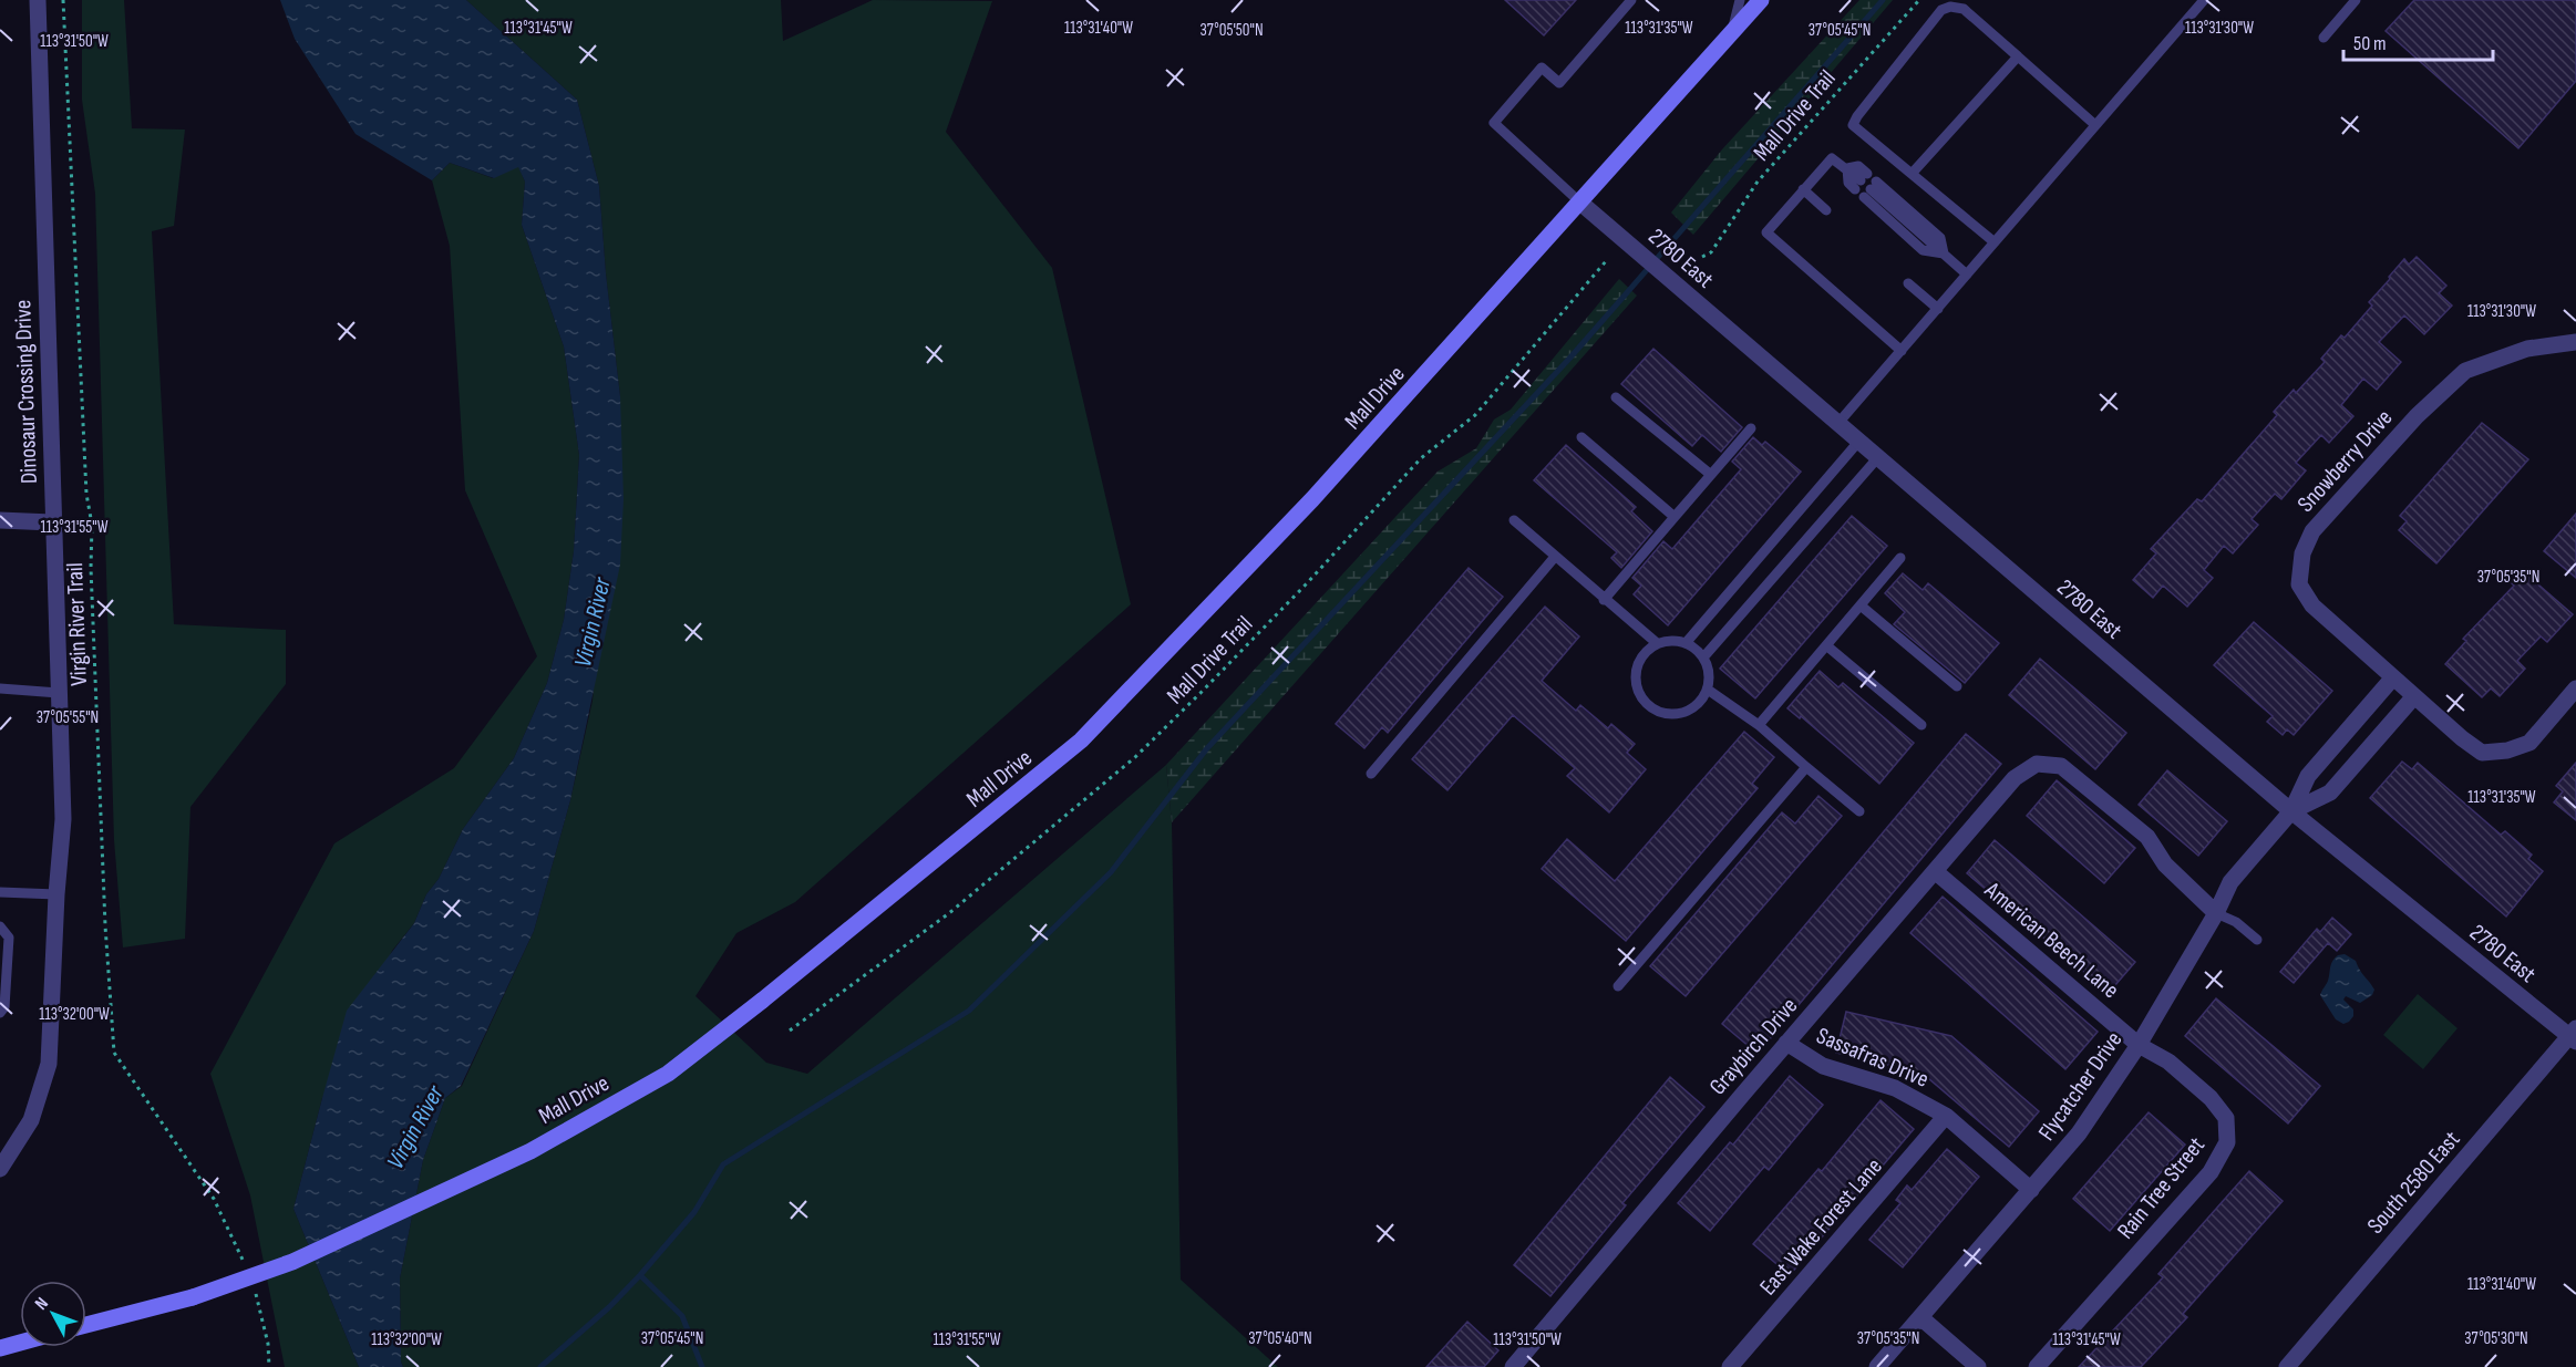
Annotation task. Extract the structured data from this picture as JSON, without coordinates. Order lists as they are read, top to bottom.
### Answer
{
  "streets": {
    "main road": ["Mall Drive"],
    "street": [
      "2780 East",
      "Dinosaur Crossing Drive",
      "Snowberry Drive",
      "American Beech Lane",
      "Graybirch Drive",
      "Sassafras Drive",
      "Flycatcher Drive",
      "South 2580 East",
      "Rain Tree Street",
      "East Wake Forest Lane"
    ],
    "path": ["Mall Drive Trail", "Virgin River Trail"]
  },
  "crossings": [
    ["2780 East", "Mall Drive"],
    ["2780 East", "Flycatcher Drive"],
    ["2780 East", "South 2580 East"],
    ["Snowberry Drive", "Flycatcher Drive"],
    ["American Beech Lane", "Graybirch Drive"],
    ["American Beech Lane", "Flycatcher Drive"],
    ["American Beech Lane", "Rain Tree Street"],
    ["Graybirch Drive", "Sassafras Drive"],
    ["Graybirch Drive", "Flycatcher Drive"],
    ["Sassafras Drive", "Flycatcher Drive"],
    ["Sassafras Drive", "East Wake Forest Lane"],
    ["Flycatcher Drive", "Rain Tree Street"]
  ],
  "water": ["Virgin River"],
  "scale_bar": "50 m",
  "north": "top left",
  "coordinates": [
    "113°31'30\"W",
    "113°31'45\"W",
    "113°31'40\"W",
    "113°31'35\"W",
    "37°05'50\"N",
    "37°05'45\"N",
    "113°31'50\"W",
    "113°31'55\"W",
    "37°05'35\"N",
    "37°05'55\"N",
    "113°32'00\"W",
    "37°05'40\"N",
    "37°05'30\"N"
  ]
}
